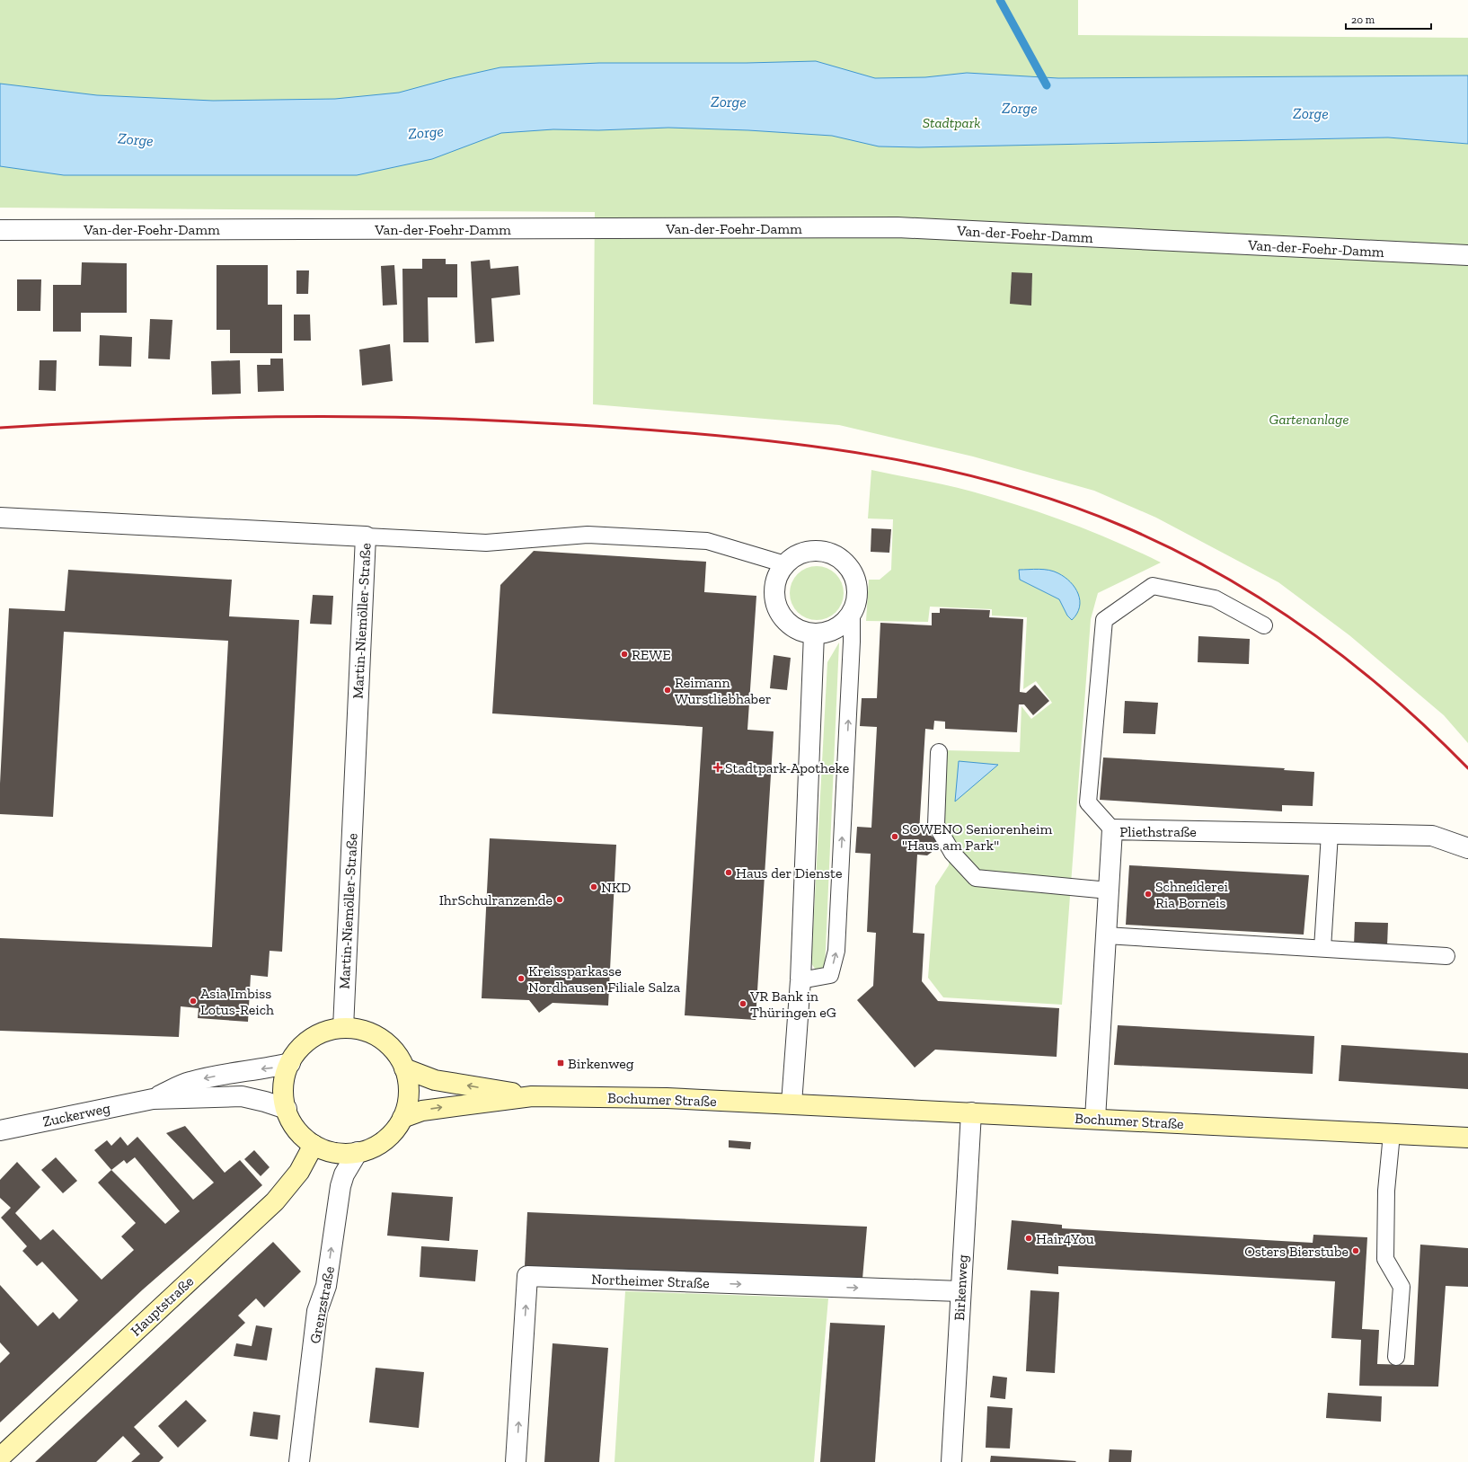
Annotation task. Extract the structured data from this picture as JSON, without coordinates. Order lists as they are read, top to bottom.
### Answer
{
  "streets": {
    "street": [
      "Van-der-Foehr-Damm",
      "Martin-Niemöller-Straße",
      "Pliethstraße",
      "Bochumer Straße",
      "Zuckerweg",
      "Northeimer Straße",
      "Birkenweg",
      "Grenzstraße",
      "Hauptstraße"
    ]
  },
  "crossings": [
    ["Martin-Niemöller-Straße", "Bochumer Straße"],
    ["Martin-Niemöller-Straße", "Zuckerweg"],
    ["Martin-Niemöller-Straße", "Grenzstraße"],
    ["Martin-Niemöller-Straße", "Hauptstraße"],
    ["Pliethstraße", "Bochumer Straße"],
    ["Bochumer Straße", "Zuckerweg"],
    ["Bochumer Straße", "Birkenweg"],
    ["Bochumer Straße", "Grenzstraße"],
    ["Bochumer Straße", "Hauptstraße"],
    ["Zuckerweg", "Grenzstraße"],
    ["Zuckerweg", "Hauptstraße"],
    ["Northeimer Straße", "Birkenweg"],
    ["Grenzstraße", "Hauptstraße"]
  ],
  "one_way": ["Grenzstraße"],
  "water": ["Zorge"],
  "parks": ["Stadtpark", "Gartenanlage"],
  "places": {
    "other": [
      "REWE",
      "Reimann Wurstliebhaber",
      "SOWENO Seniorenheim \"Haus am Park\"",
      "Haus der Dienste",
      "NKD",
      "Schneiderei Ria Borneis",
      "IhrSchulranzen.de",
      "Kreissparkasse Nordhausen Filiale Salza",
      "Asia Imbiss Lotus-Reich",
      "VR Bank in Thüringen eG",
      "Hair4You",
      "Osters Bierstube"
    ],
    "health": ["Stadtpark-Apotheke"],
    "transit": ["Birkenweg"]
  },
  "scale_bar": "20 m"
}
